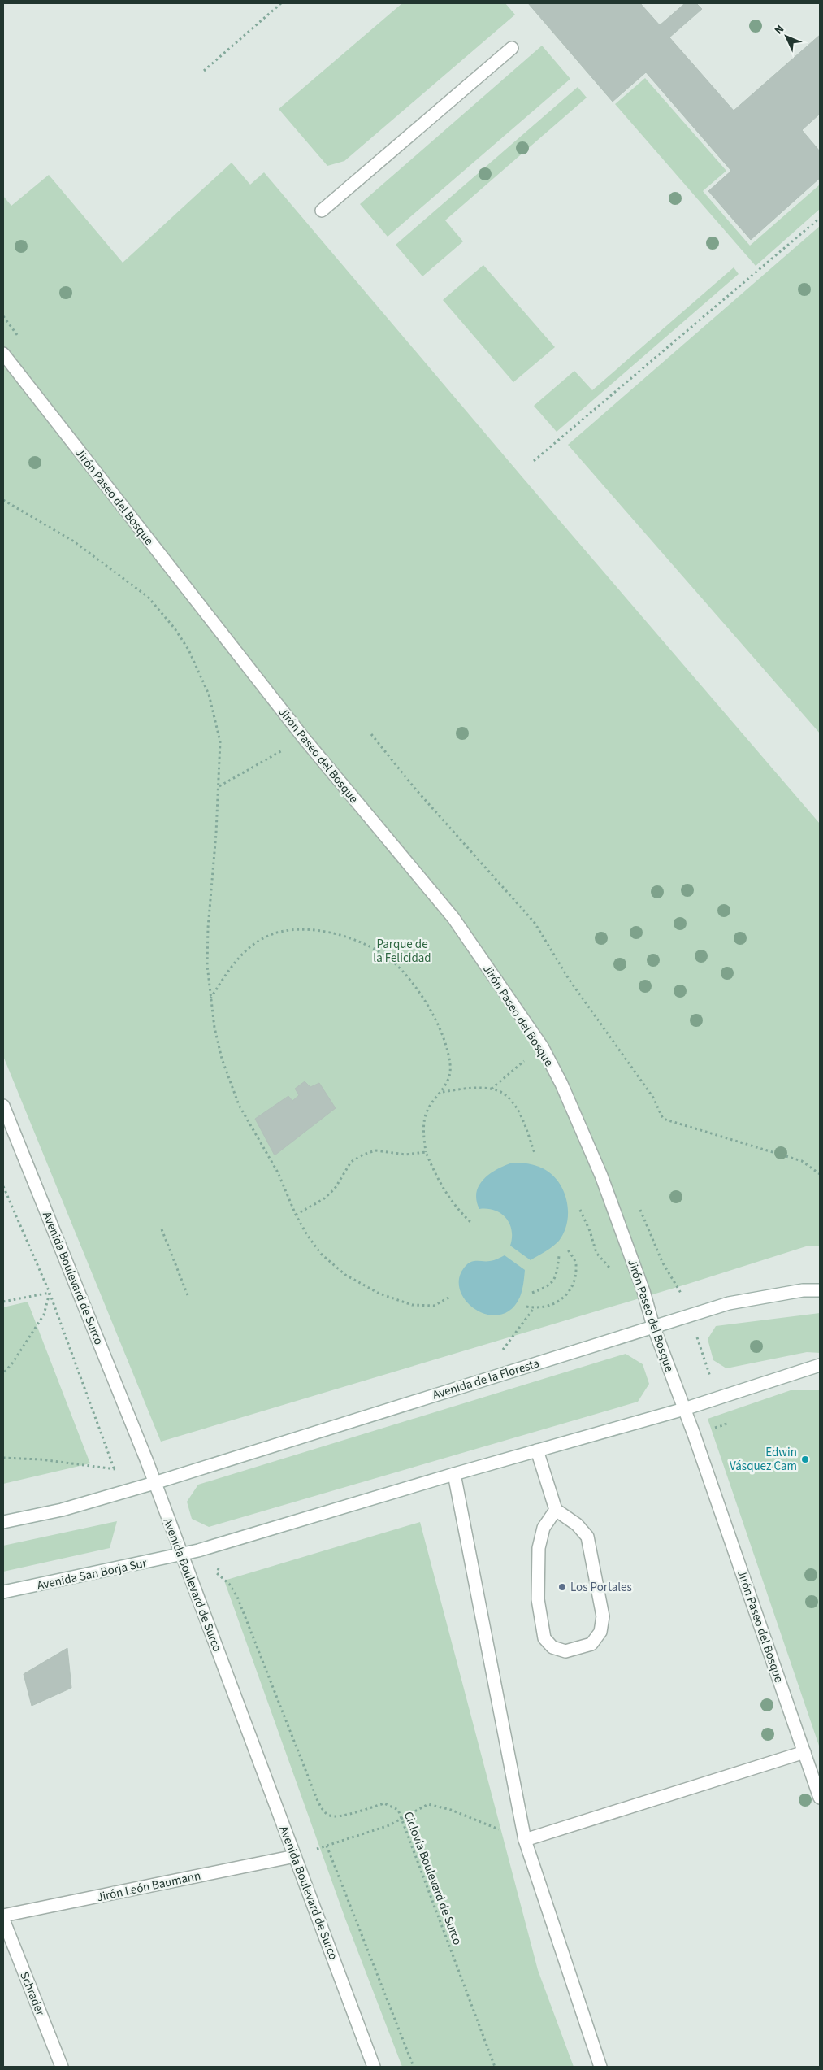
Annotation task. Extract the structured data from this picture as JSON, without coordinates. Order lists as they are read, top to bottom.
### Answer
{
  "streets": {
    "street": [
      "Jirón Paseo del Bosque",
      "Avenida Boulevard de Surco",
      "Avenida de la Floresta",
      "Avenida San Borja Sur",
      "Jirón León Baumann",
      "Schrader"
    ],
    "path": ["Ciclovía Boulevard de Surco"]
  },
  "crossings": [
    ["Jirón Paseo del Bosque", "Avenida de la Floresta"],
    ["Avenida Boulevard de Surco", "Avenida de la Floresta"],
    ["Avenida Boulevard de Surco", "Avenida San Borja Sur"],
    ["Avenida Boulevard de Surco", "Jirón León Baumann"]
  ],
  "parks": ["Parque de la Felicidad"],
  "places": ["Edwin Vásquez Cam", "Los Portales"],
  "north": "top left"
}
